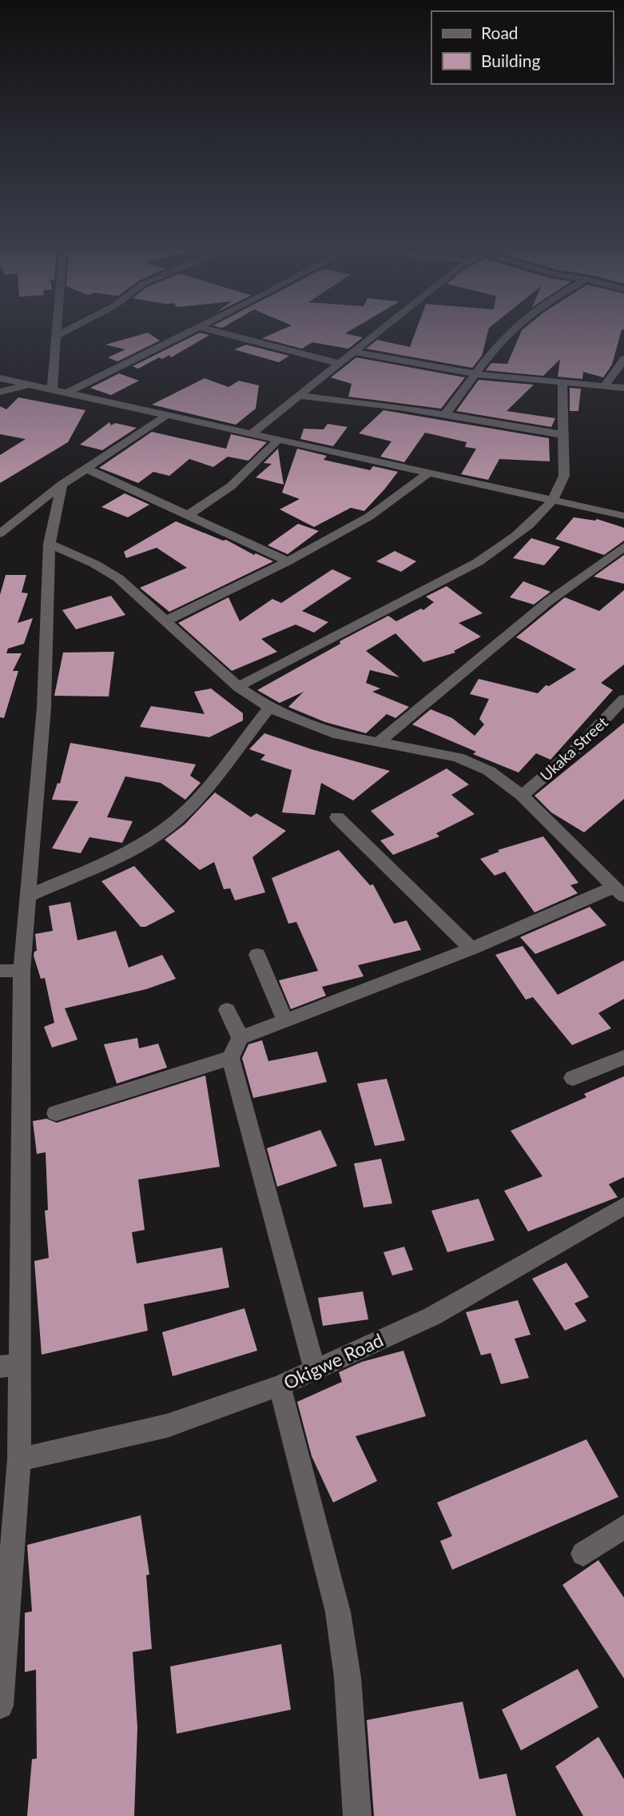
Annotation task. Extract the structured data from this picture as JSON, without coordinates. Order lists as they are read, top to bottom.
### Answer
{
  "streets": {
    "street": ["Ukaka Street", "Okigwe Road"]
  },
  "legend": ["Road", "Building"]
}
